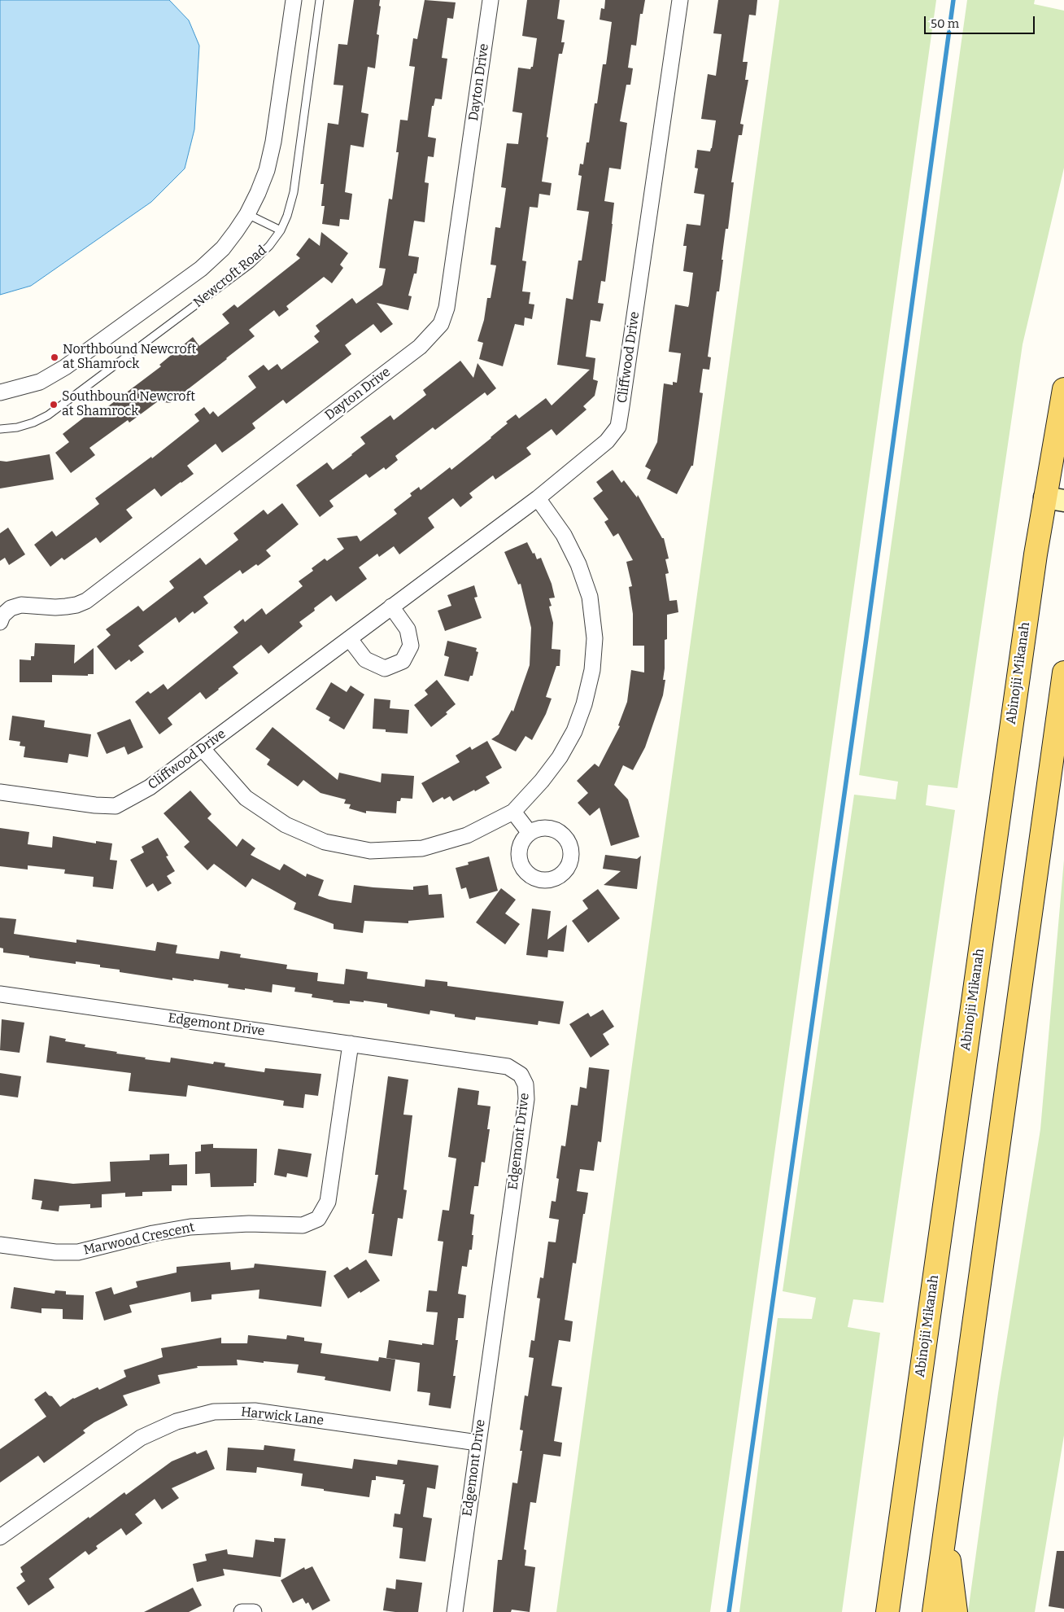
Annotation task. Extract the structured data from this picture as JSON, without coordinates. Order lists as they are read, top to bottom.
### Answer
{
  "streets": {
    "main road": ["Abinojii Mikanah"],
    "street": [
      "Dayton Drive",
      "Newcroft Road",
      "Cliffwood Drive",
      "Edgemont Drive",
      "Marwood Crescent",
      "Harwick Lane"
    ]
  },
  "crossings": [
    ["Edgemont Drive", "Marwood Crescent"],
    ["Edgemont Drive", "Harwick Lane"]
  ],
  "places": ["Northbound Newcroft at Shamrock", "Southbound Newcroft at Shamrock"],
  "scale_bar": "50 m"
}
